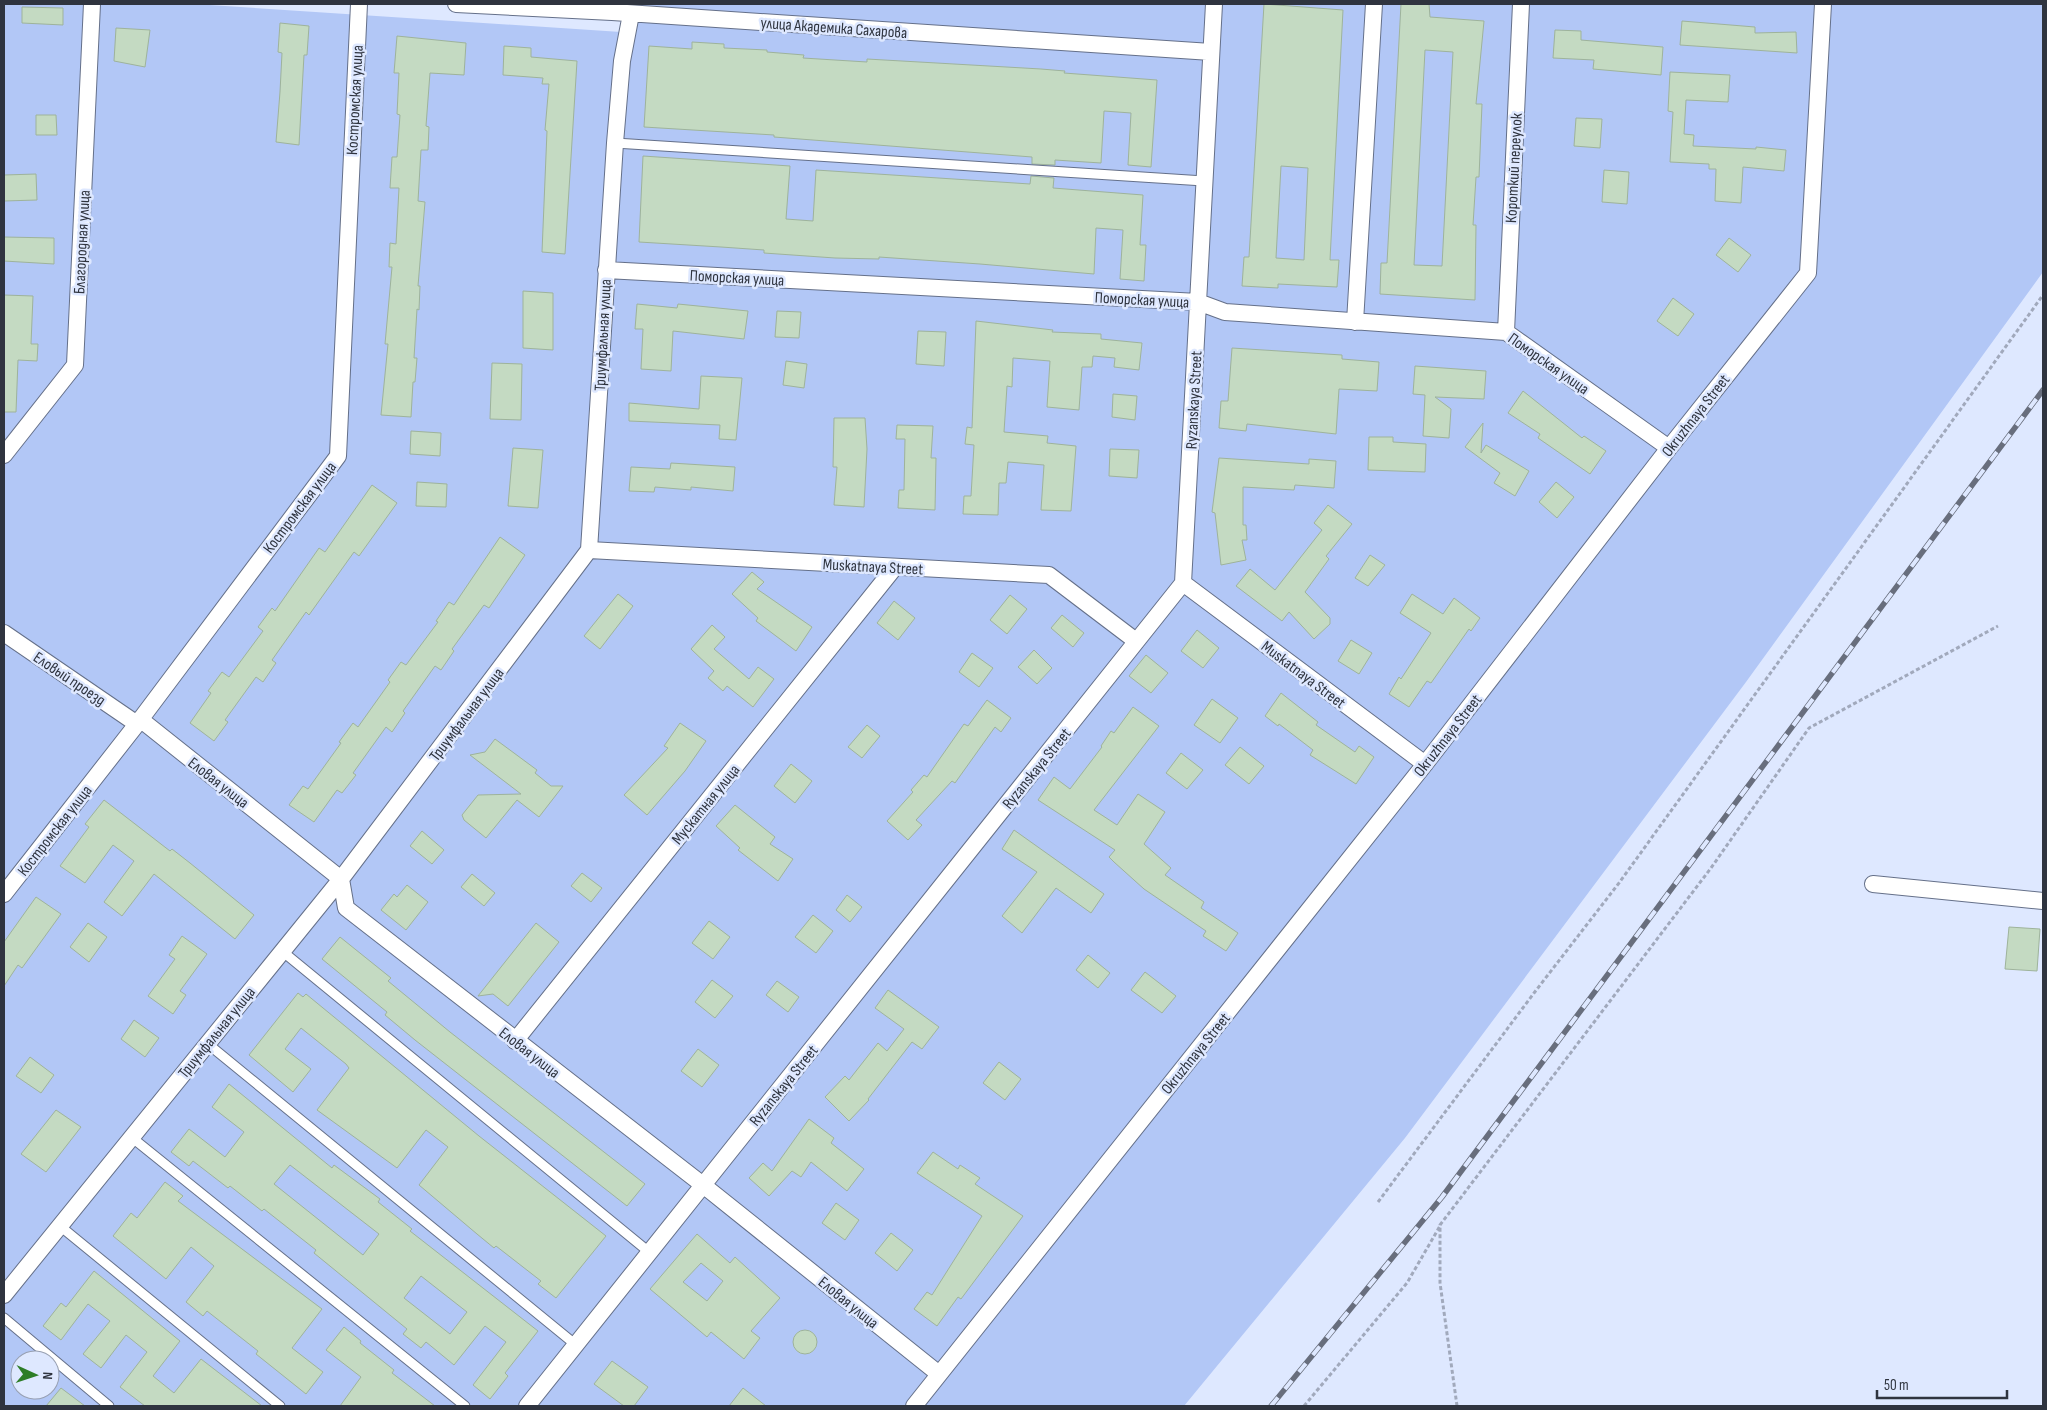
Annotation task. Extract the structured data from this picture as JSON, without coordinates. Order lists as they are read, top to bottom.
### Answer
{
  "streets": {
    "street": [
      "улица Академика Сахарова",
      "Костромская улица",
      "Короткий переулок",
      "Благородная улица",
      "Поморская улица",
      "Триумфальная улица",
      "Ryzanskaya Street",
      "Okruzhnaya Street",
      "Muskatnaya Street",
      "Еловый проезд",
      "Еловая улица",
      "Мускатная улица"
    ]
  },
  "crossings": [
    ["улица Академика Сахарова", "Триумфальная улица"],
    ["улица Академика Сахарова", "Ryzanskaya Street"],
    ["Костромская улица", "Еловый проезд"],
    ["Костромская улица", "Еловая улица"],
    ["Короткий переулок", "Поморская улица"],
    ["Поморская улица", "Триумфальная улица"],
    ["Поморская улица", "Ryzanskaya Street"],
    ["Поморская улица", "Okruzhnaya Street"],
    ["Триумфальная улица", "Muskatnaya Street"],
    ["Триумфальная улица", "Еловая улица"],
    ["Ryzanskaya Street", "Muskatnaya Street"],
    ["Ryzanskaya Street", "Еловая улица"],
    ["Okruzhnaya Street", "Muskatnaya Street"],
    ["Okruzhnaya Street", "Еловая улица"],
    ["Muskatnaya Street", "Мускатная улица"],
    ["Еловый проезд", "Еловая улица"],
    ["Еловая улица", "Мускатная улица"]
  ],
  "scale_bar": "50 m",
  "north": "right"
}
